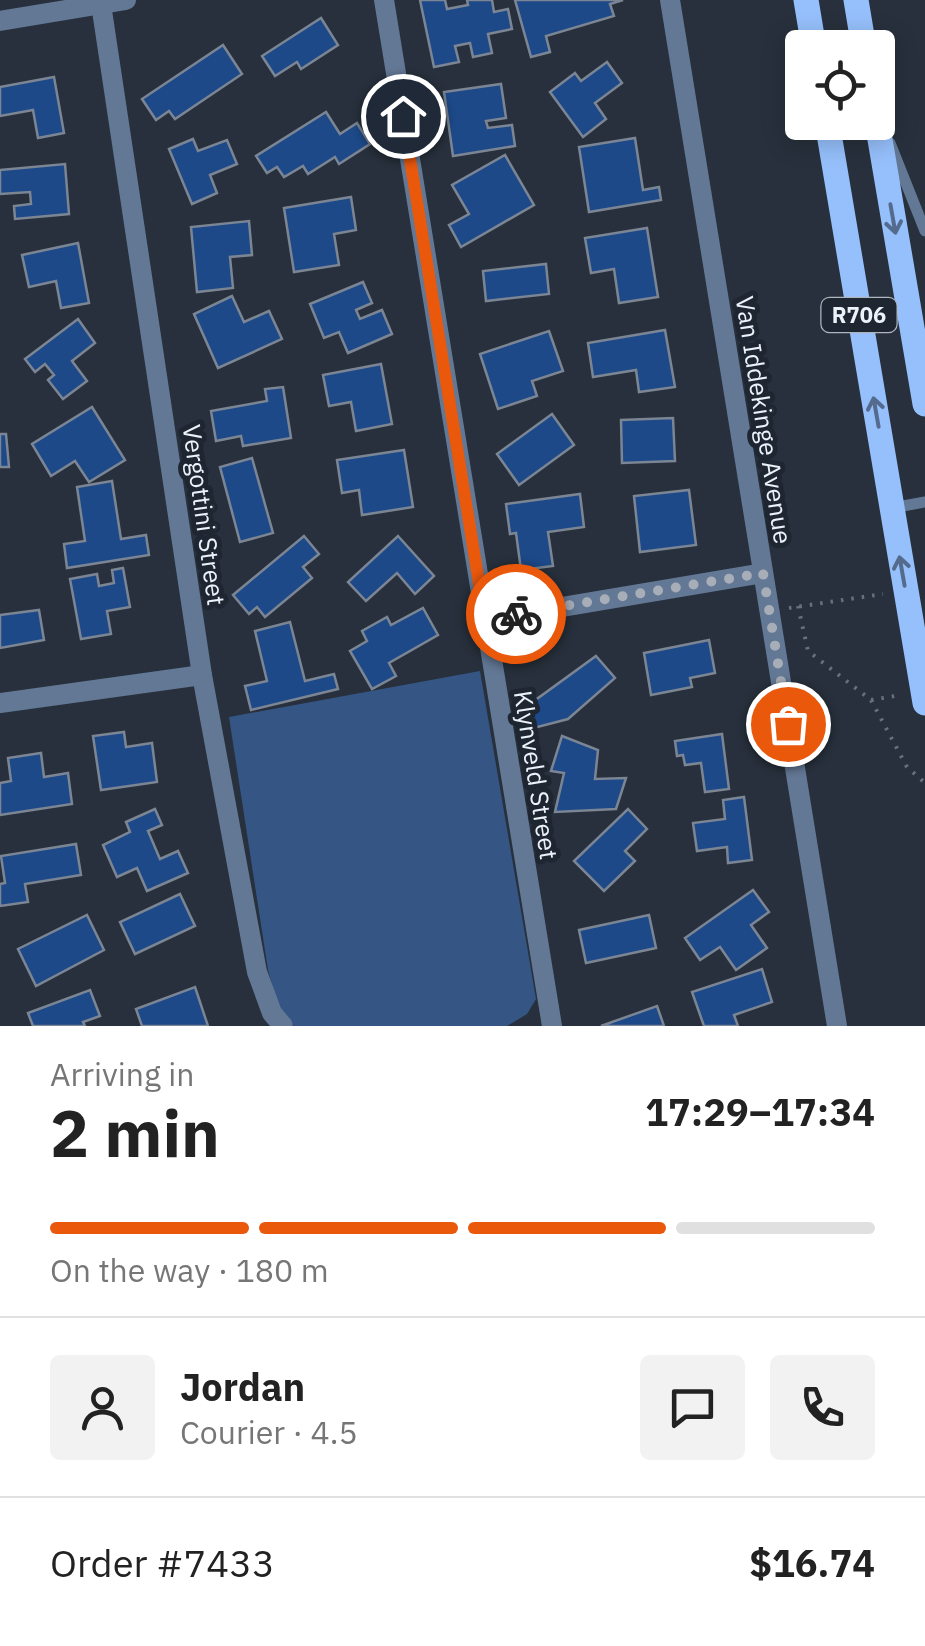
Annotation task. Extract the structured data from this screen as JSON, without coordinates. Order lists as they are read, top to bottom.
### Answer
{
  "streets": {
    "main road": ["R706"],
    "street": ["Van Iddekinge Avenue", "Vergottini Street", "Klynveld Street"]
  },
  "page": {
    "heading": ["2 min", "Arriving in", "17:29–17:34"],
    "panel": [
      "Jordan",
      "Courier · 4.5",
      "Order #7433",
      "$16.74"
    ],
    "bar": "On the way · 180 m"
  }
}
